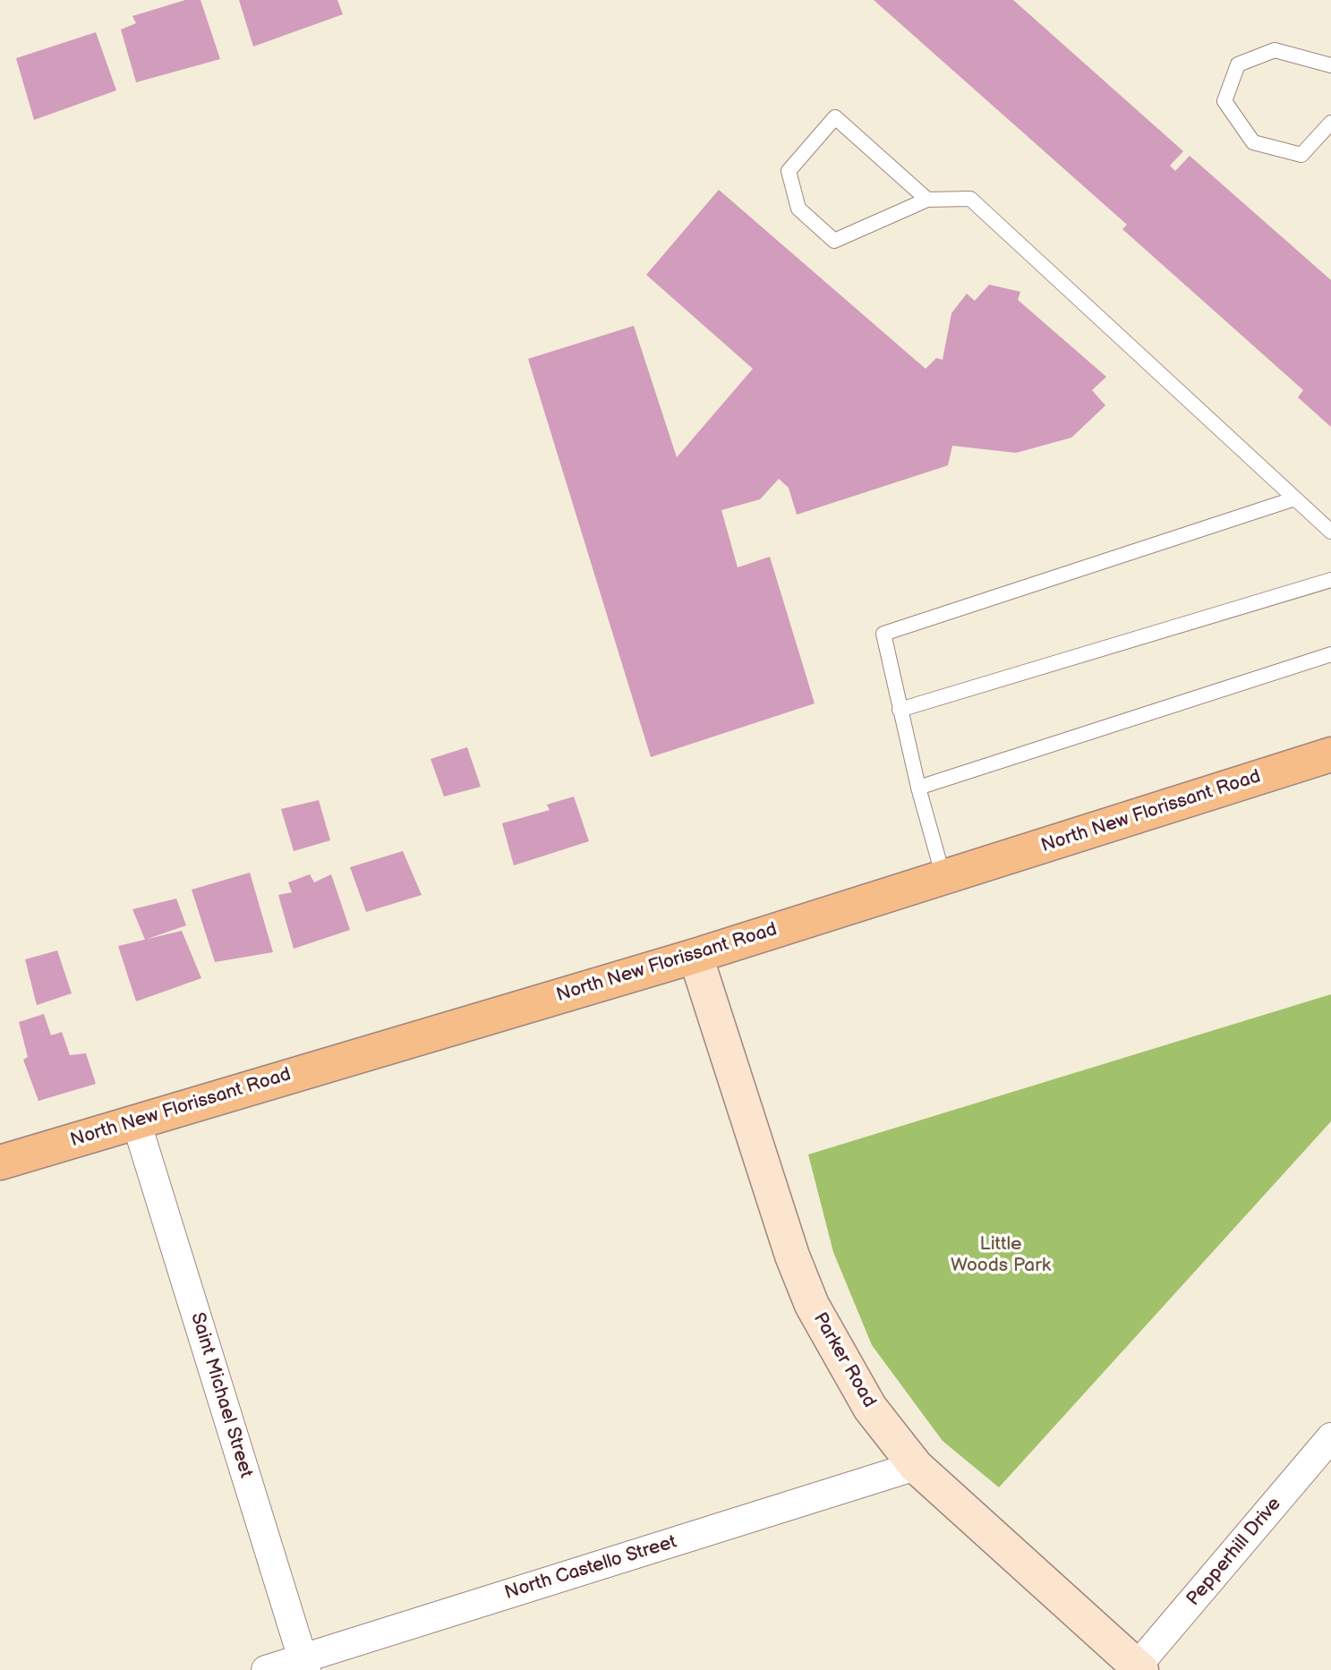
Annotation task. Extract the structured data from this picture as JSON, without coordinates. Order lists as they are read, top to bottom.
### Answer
{
  "streets": {
    "main road": ["North New Florissant Road", "Parker Road"],
    "street": ["Saint Michael Street", "Pepperhill Drive", "North Castello Street"]
  },
  "crossings": [
    ["North New Florissant Road", "Parker Road"],
    ["North New Florissant Road", "Saint Michael Street"],
    ["Parker Road", "Pepperhill Drive"],
    ["Parker Road", "North Castello Street"],
    ["Saint Michael Street", "North Castello Street"]
  ],
  "parks": ["Little Woods Park"]
}
